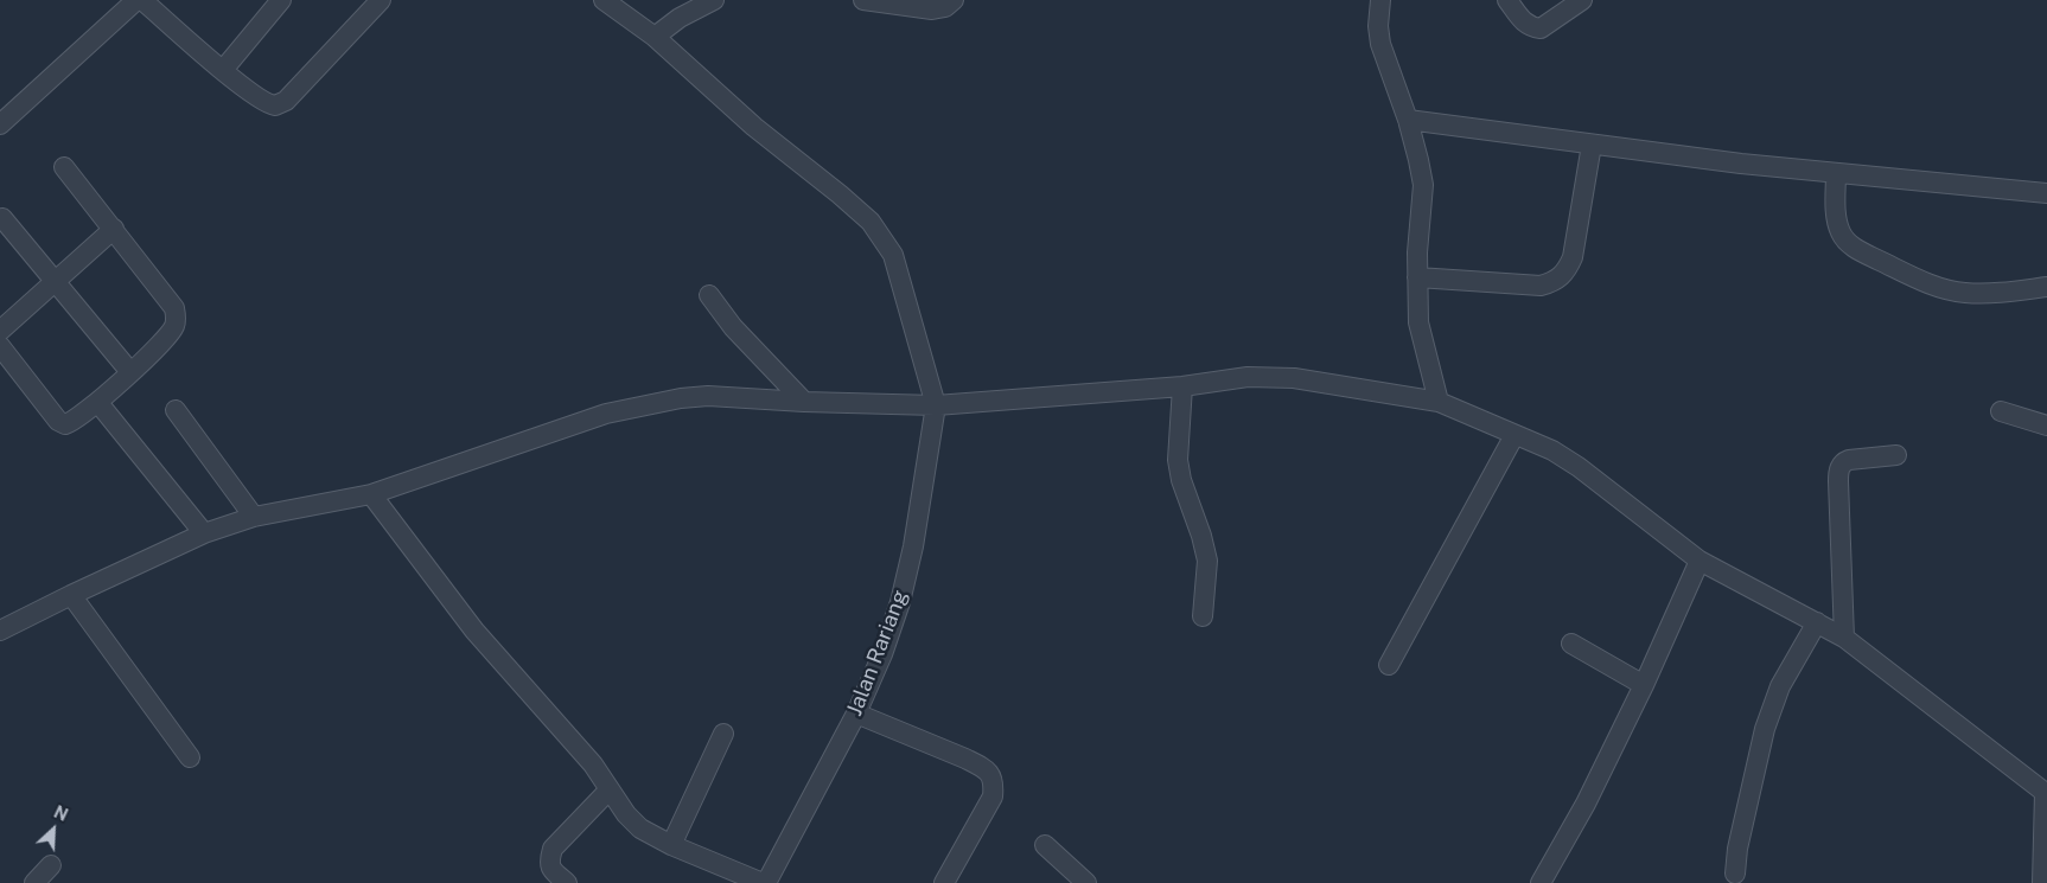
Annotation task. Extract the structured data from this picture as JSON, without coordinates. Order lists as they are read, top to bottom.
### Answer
{
  "streets": {
    "street": ["Jalan Rariang"]
  },
  "north": "top right"
}
